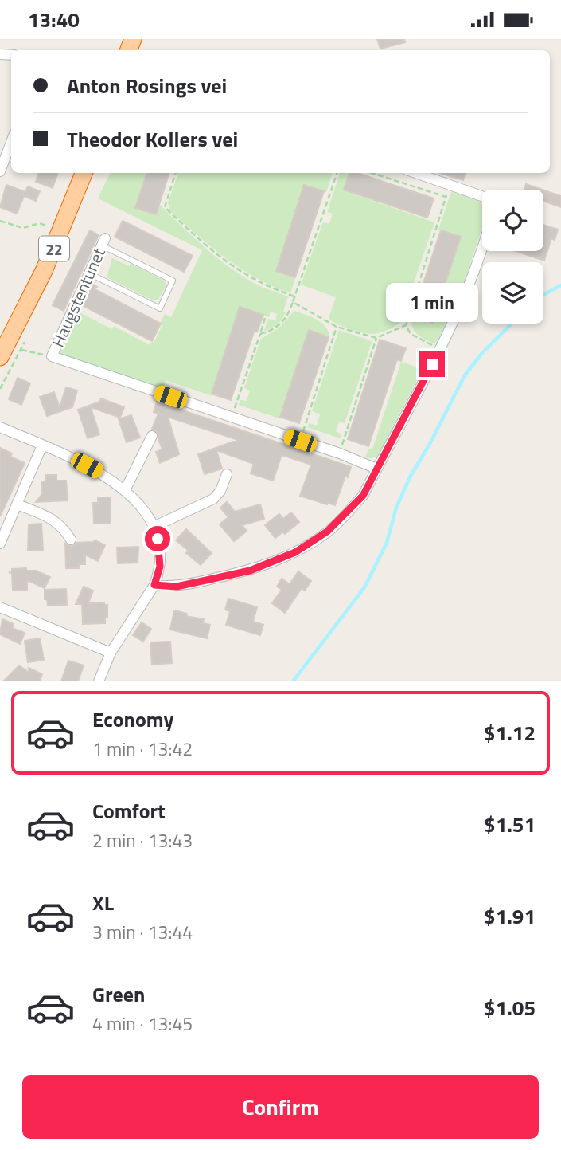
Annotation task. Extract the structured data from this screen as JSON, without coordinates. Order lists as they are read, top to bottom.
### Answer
{
  "streets": {
    "highway": ["22"],
    "street": ["Haugstentunet"]
  },
  "page": {
    "status": "13:40",
    "banner": ["Anton Rosings vei", "Theodor Kollers vei"],
    "bubble": "1 min",
    "list": [
      {
        "name": "Economy",
        "note": "1 min · 13:42",
        "value": "$1.12"
      },
      {
        "name": "Comfort",
        "note": "2 min · 13:43",
        "value": "$1.51"
      },
      {
        "name": "XL",
        "note": "3 min · 13:44",
        "value": "$1.91"
      },
      {
        "name": "Green",
        "note": "4 min · 13:45",
        "value": "$1.05"
      }
    ],
    "buttons": "Confirm"
  }
}
